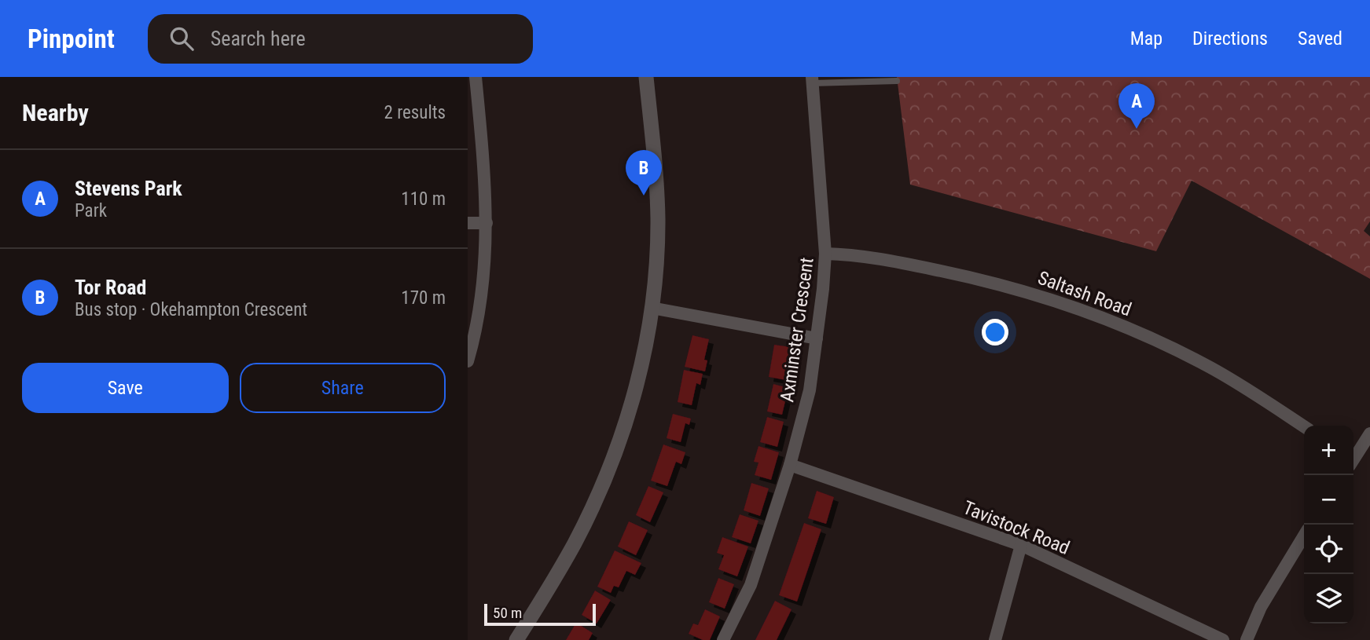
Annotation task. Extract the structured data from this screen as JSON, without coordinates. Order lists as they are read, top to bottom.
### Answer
{
  "streets": {
    "street": ["Saltash Road", "Axminster Crescent", "Tavistock Road"]
  },
  "crossings": [
    ["Saltash Road", "Axminster Crescent"],
    ["Axminster Crescent", "Tavistock Road"]
  ],
  "scale_bar": "50 m",
  "page": {
    "header": "Pinpoint",
    "search": "Search here",
    "nav": ["Map", "Directions", "Saved"],
    "heading": ["Nearby", "2 results"],
    "pins": ["A", "B"],
    "list": [
      {
        "mark": "A",
        "name": "Stevens Park",
        "note": "Park",
        "value": "110 m"
      },
      {
        "mark": "B",
        "name": "Tor Road",
        "note": "Bus stop · Okehampton Crescent",
        "value": "170 m"
      }
    ],
    "buttons": ["Save", "Share"],
    "map_buttons": ["+", "−"],
    "scale": "50 m"
  }
}
